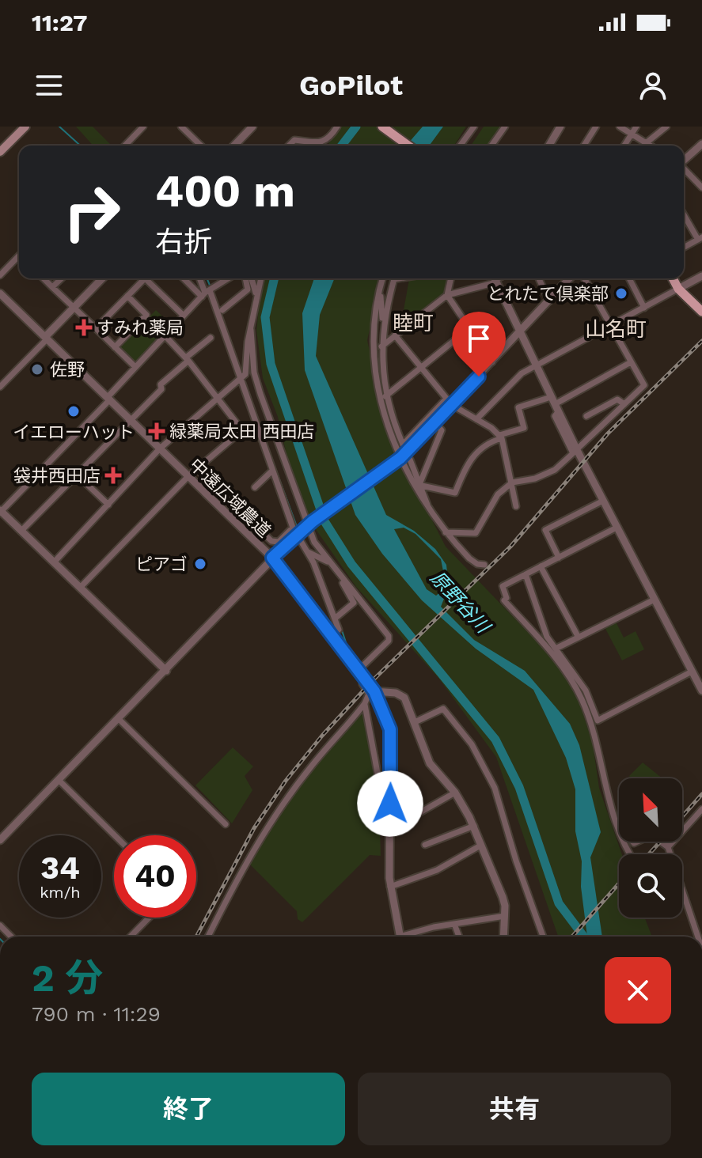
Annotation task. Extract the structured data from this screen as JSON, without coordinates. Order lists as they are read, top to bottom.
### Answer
{
  "streets": {
    "street": ["中遠広域農道"]
  },
  "districts": ["睦町", "山名町"],
  "water": ["原野谷川"],
  "places": {
    "other": [
      "とれたて倶楽部",
      "佐野",
      "イエローハット",
      "ピアゴ"
    ],
    "health": ["すみれ薬局", "緑薬局太田 西田店", "袋井西田店"]
  },
  "north": "top left",
  "page": {
    "status": "11:27",
    "header": "GoPilot",
    "turn": ["400 m", "右折"],
    "speed": "34 km/h",
    "limit": "40",
    "heading": ["2 分", "790 m · 11:29"],
    "buttons": ["終了", "共有"]
  }
}
